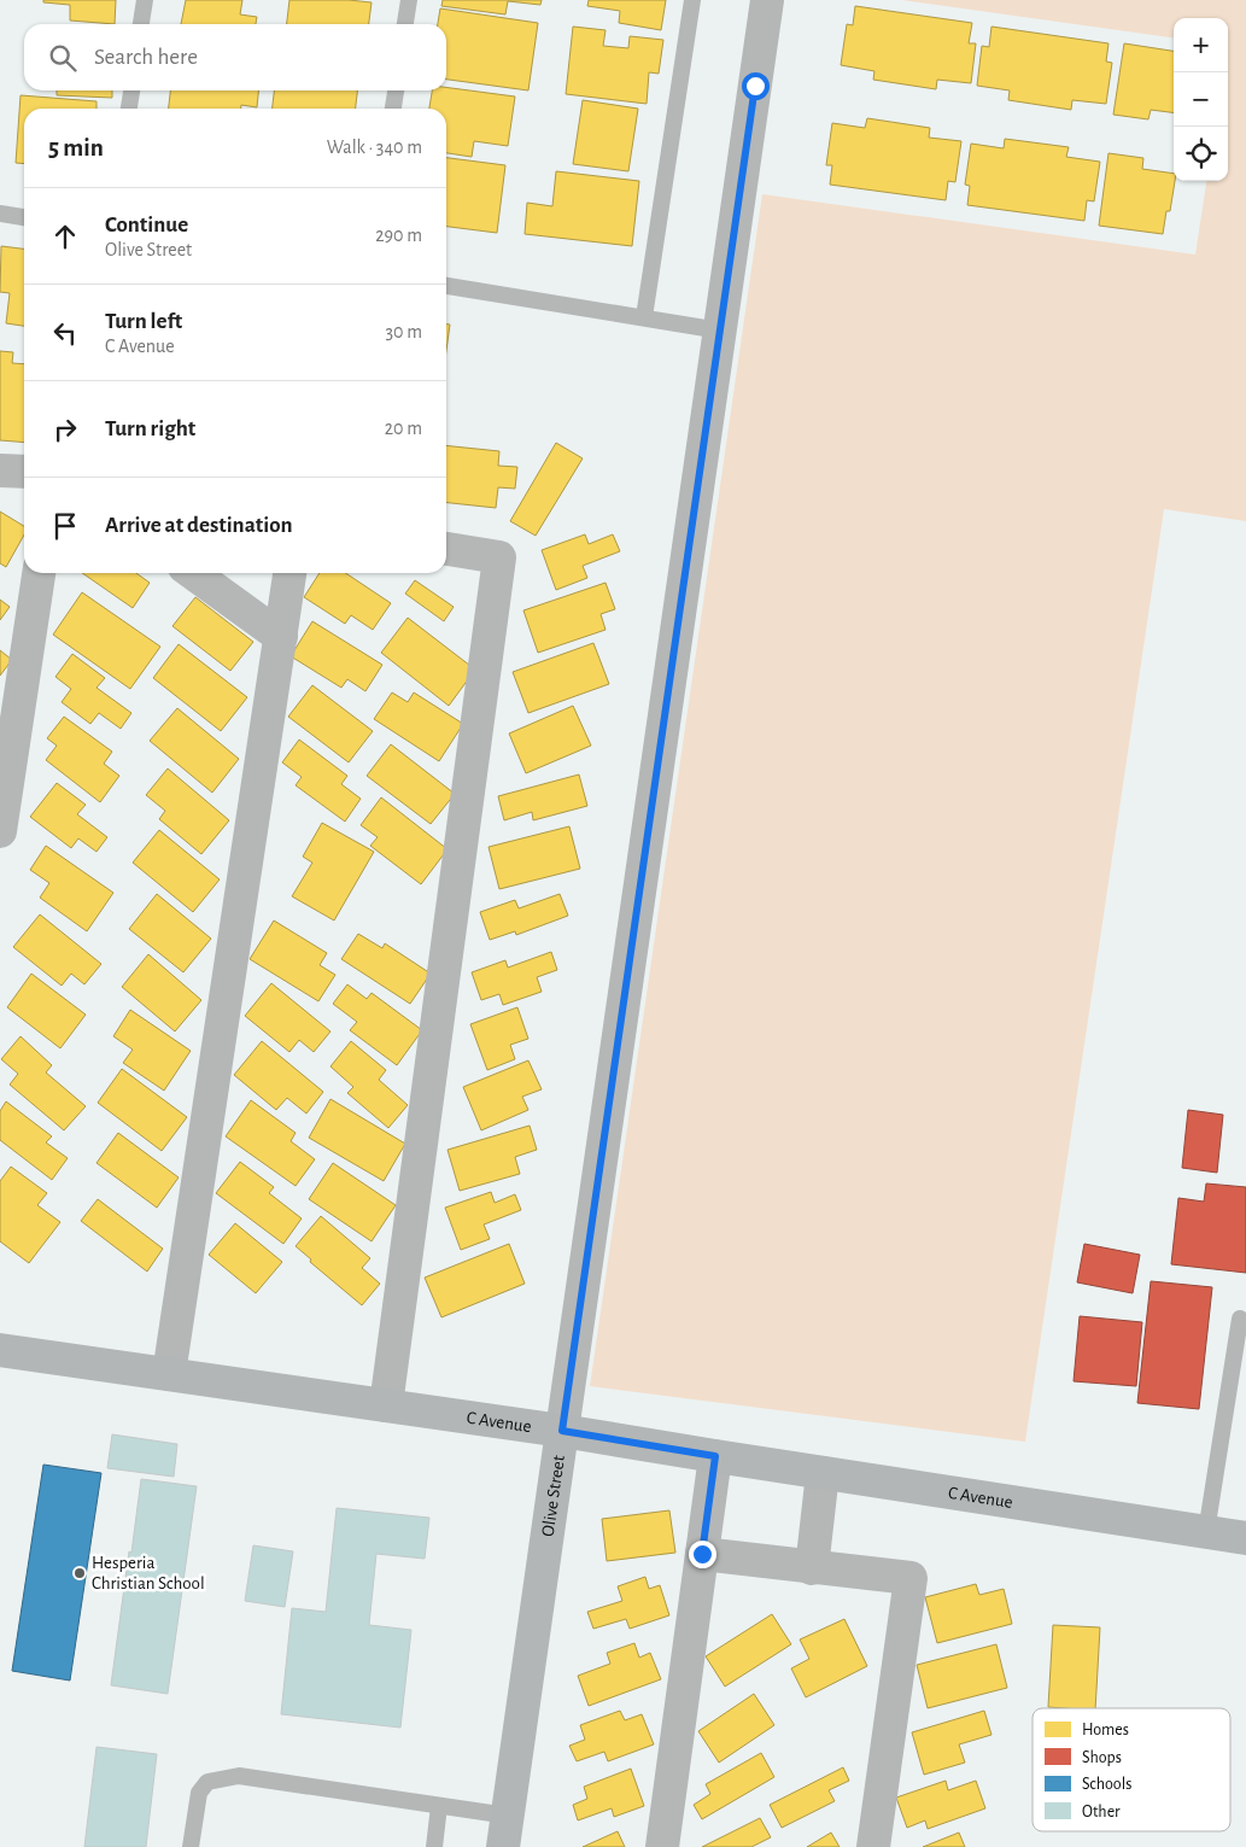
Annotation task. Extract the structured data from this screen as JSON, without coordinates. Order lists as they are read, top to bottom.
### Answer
{
  "streets": {
    "street": ["C Avenue", "Olive Street"]
  },
  "crossings": [
    ["C Avenue", "Olive Street"]
  ],
  "places": ["Hesperia Christian School"],
  "legend": [
    "Homes",
    "Shops",
    "Schools",
    "Other"
  ],
  "page": {
    "map_buttons": ["+", "−"],
    "search": "Search here",
    "heading": ["5 min", "Walk · 340 m"],
    "list": [
      ["Continue", "Olive Street", "290 m"],
      ["Turn left", "C Avenue", "30 m"],
      ["Turn right", "20 m"],
      "Arrive at destination"
    ]
  }
}
